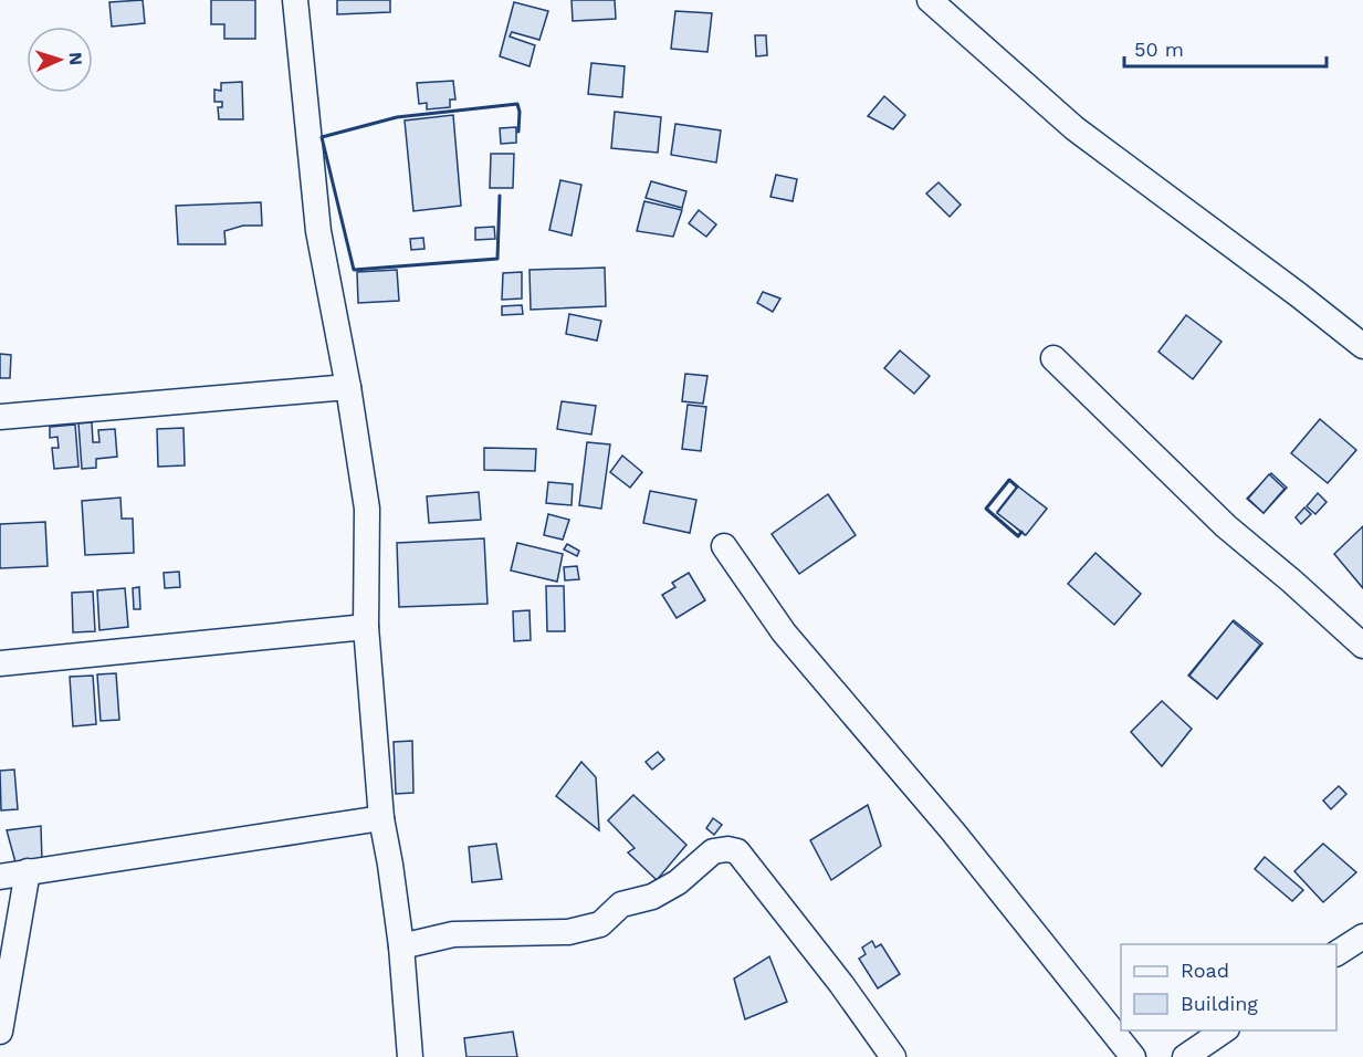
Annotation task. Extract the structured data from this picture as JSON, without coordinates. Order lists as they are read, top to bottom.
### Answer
{
  "legend": ["Road", "Building"],
  "scale_bar": "50 m",
  "north": "right"
}
